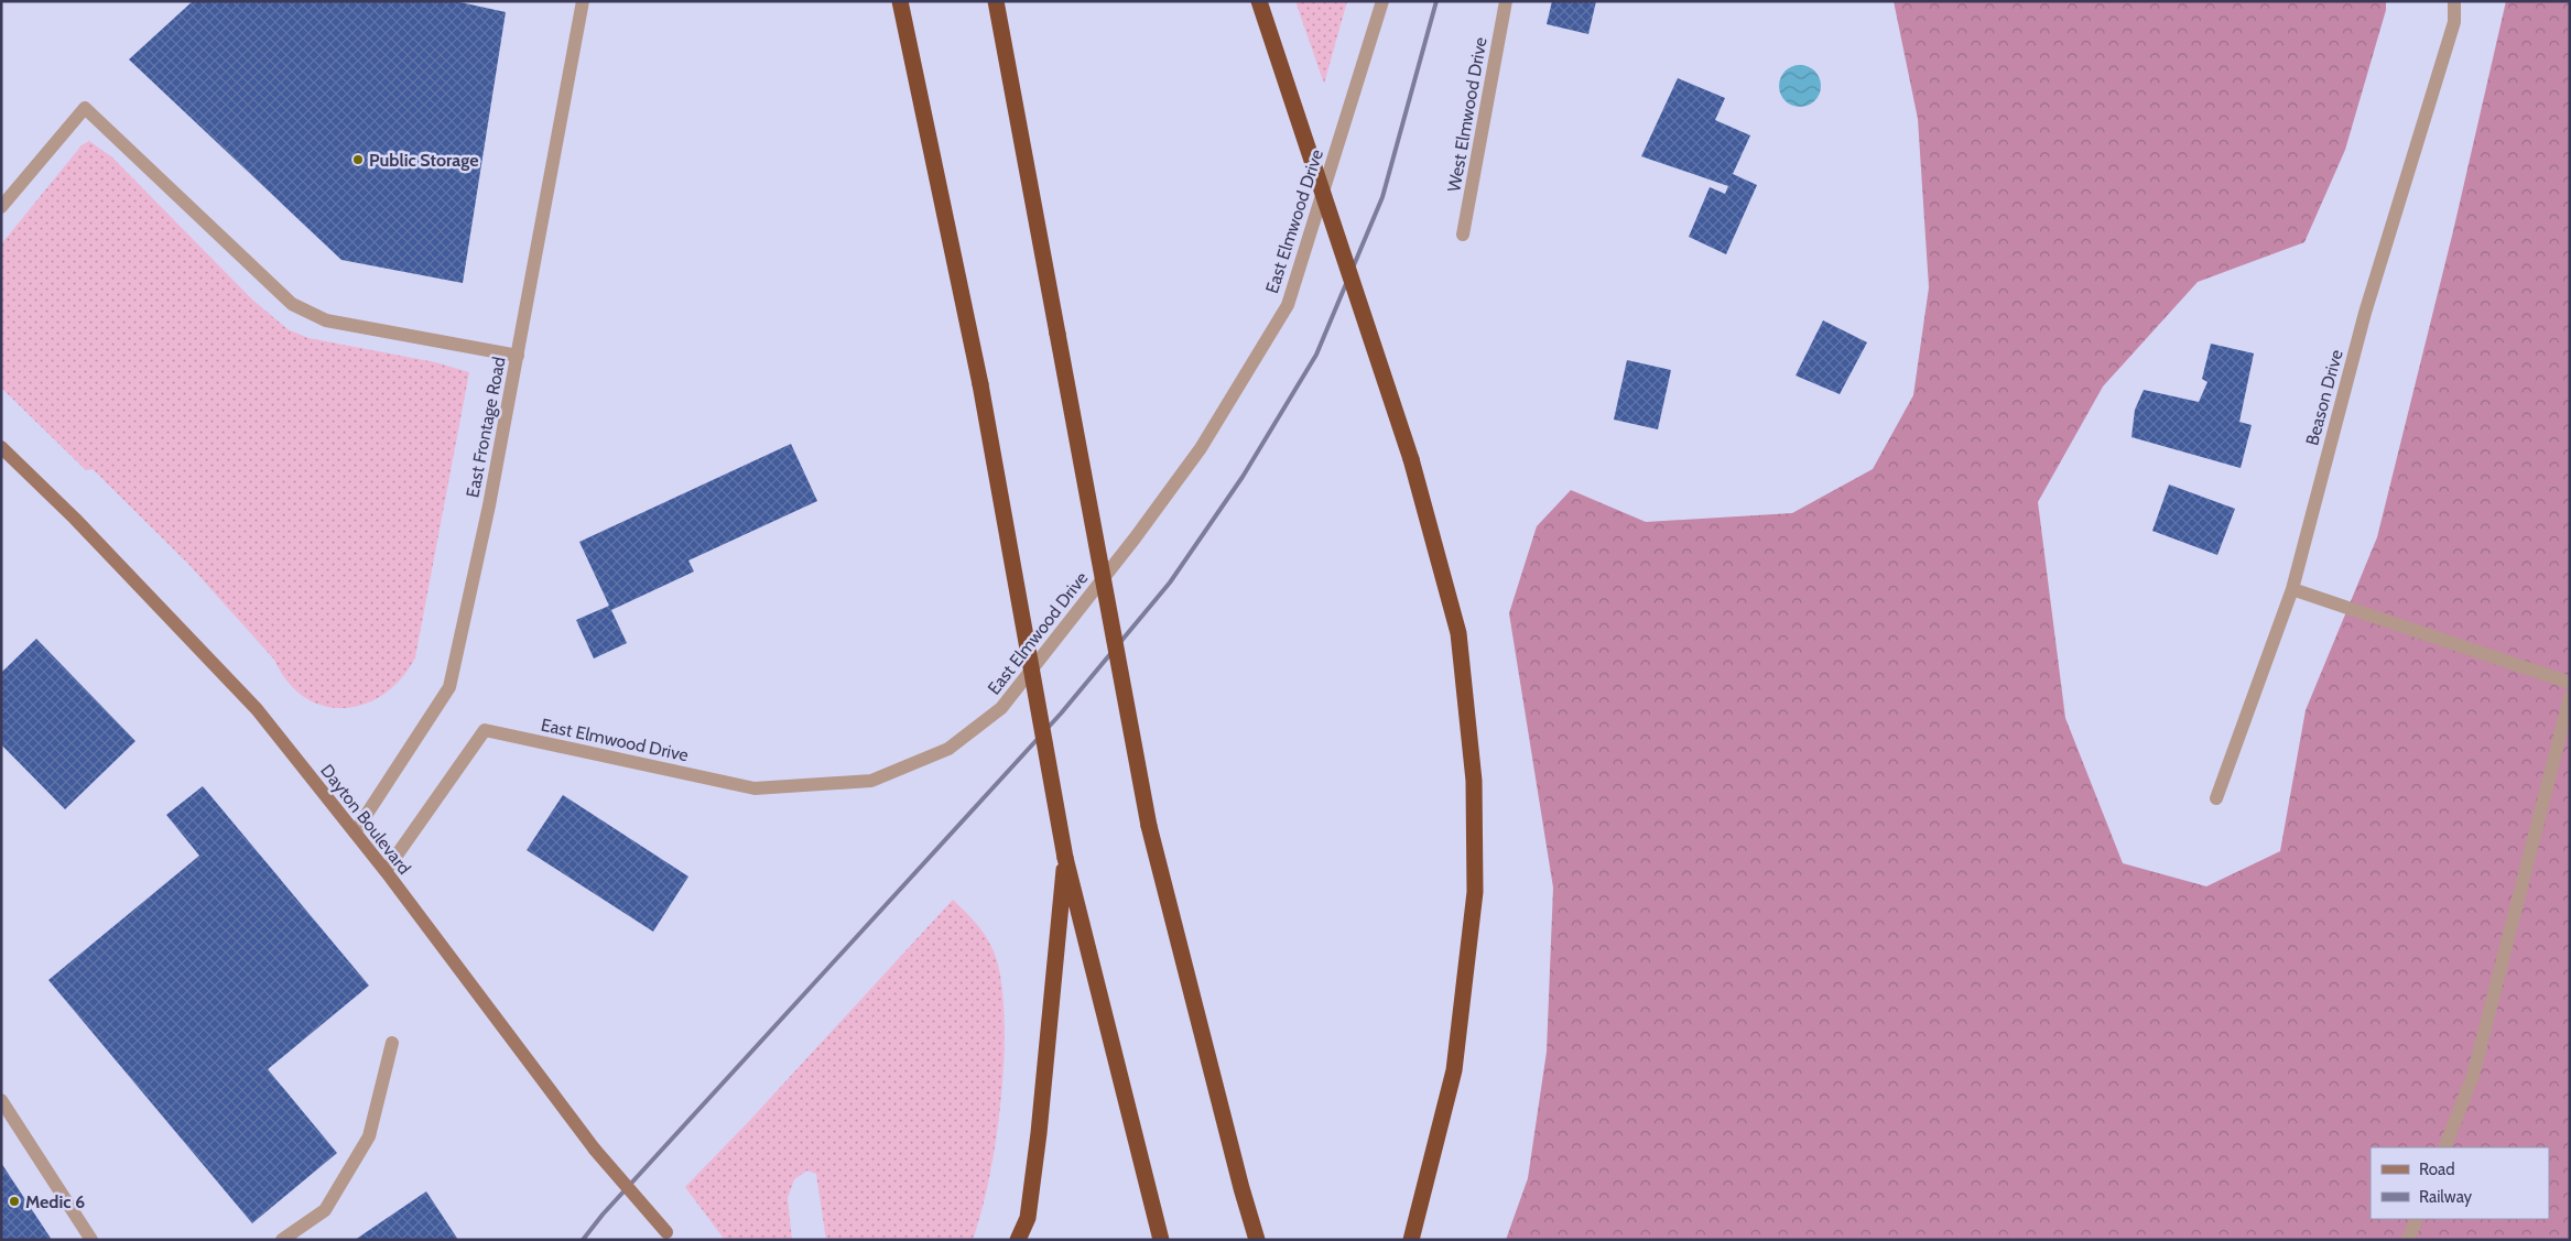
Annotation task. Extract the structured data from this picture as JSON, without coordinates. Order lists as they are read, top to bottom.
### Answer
{
  "streets": {
    "main road": ["Dayton Boulevard"],
    "street": [
      "West Elmwood Drive",
      "East Elmwood Drive",
      "Beason Drive",
      "East Frontage Road"
    ]
  },
  "crossings": [
    ["East Elmwood Drive", "Dayton Boulevard"],
    ["East Frontage Road", "Dayton Boulevard"]
  ],
  "places": ["Public Storage", "Medic 6"],
  "legend": ["Road", "Railway"]
}
